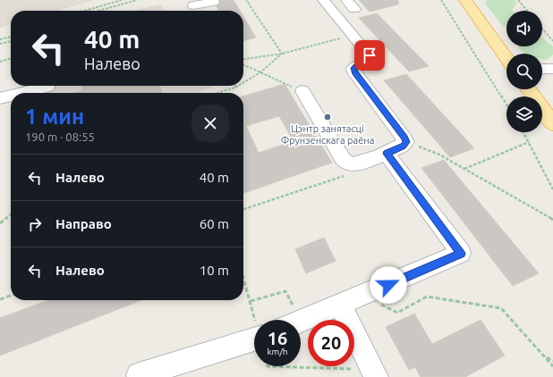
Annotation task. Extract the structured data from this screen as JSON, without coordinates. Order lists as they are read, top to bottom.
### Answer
{
  "places": ["Цэнтр занятасці Фрунзенскага раёна"],
  "page": {
    "turn": ["40 m", "Налево"],
    "heading": ["1 мин", "190 m · 08:55"],
    "list": [
      {
        "name": "Налево",
        "value": "40 m"
      },
      {
        "name": "Направо",
        "value": "60 m"
      },
      {
        "name": "Налево",
        "value": "10 m"
      }
    ],
    "speed": "16 km/h",
    "limit": "20"
  }
}
